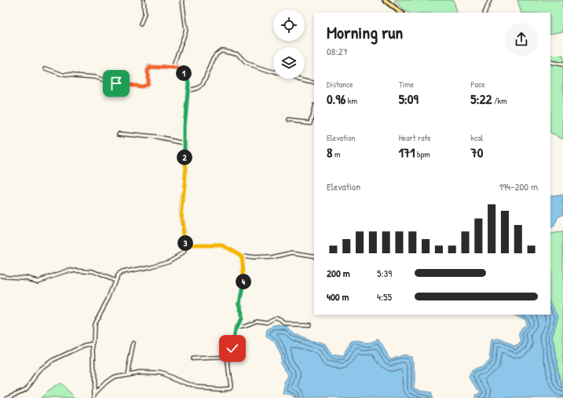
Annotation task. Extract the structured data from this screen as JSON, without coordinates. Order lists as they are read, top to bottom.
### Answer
{
  "page": {
    "heading": ["Morning run", "08:27"],
    "pins": [
      "1",
      "2",
      "3",
      "4"
    ],
    "stats": [
      ["Distance", "0.96 km"],
      ["Time", "5:09"],
      ["Pace", "5:22 /km"],
      ["Elevation", "8 m"],
      ["Heart rate", "171 bpm"],
      ["kcal", "70"]
    ],
    "chart": ["Elevation", "194–200 m"],
    "list": [
      {
        "name": "200 m",
        "note": "5:39"
      },
      {
        "name": "400 m",
        "note": "4:55"
      }
    ]
  }
}
